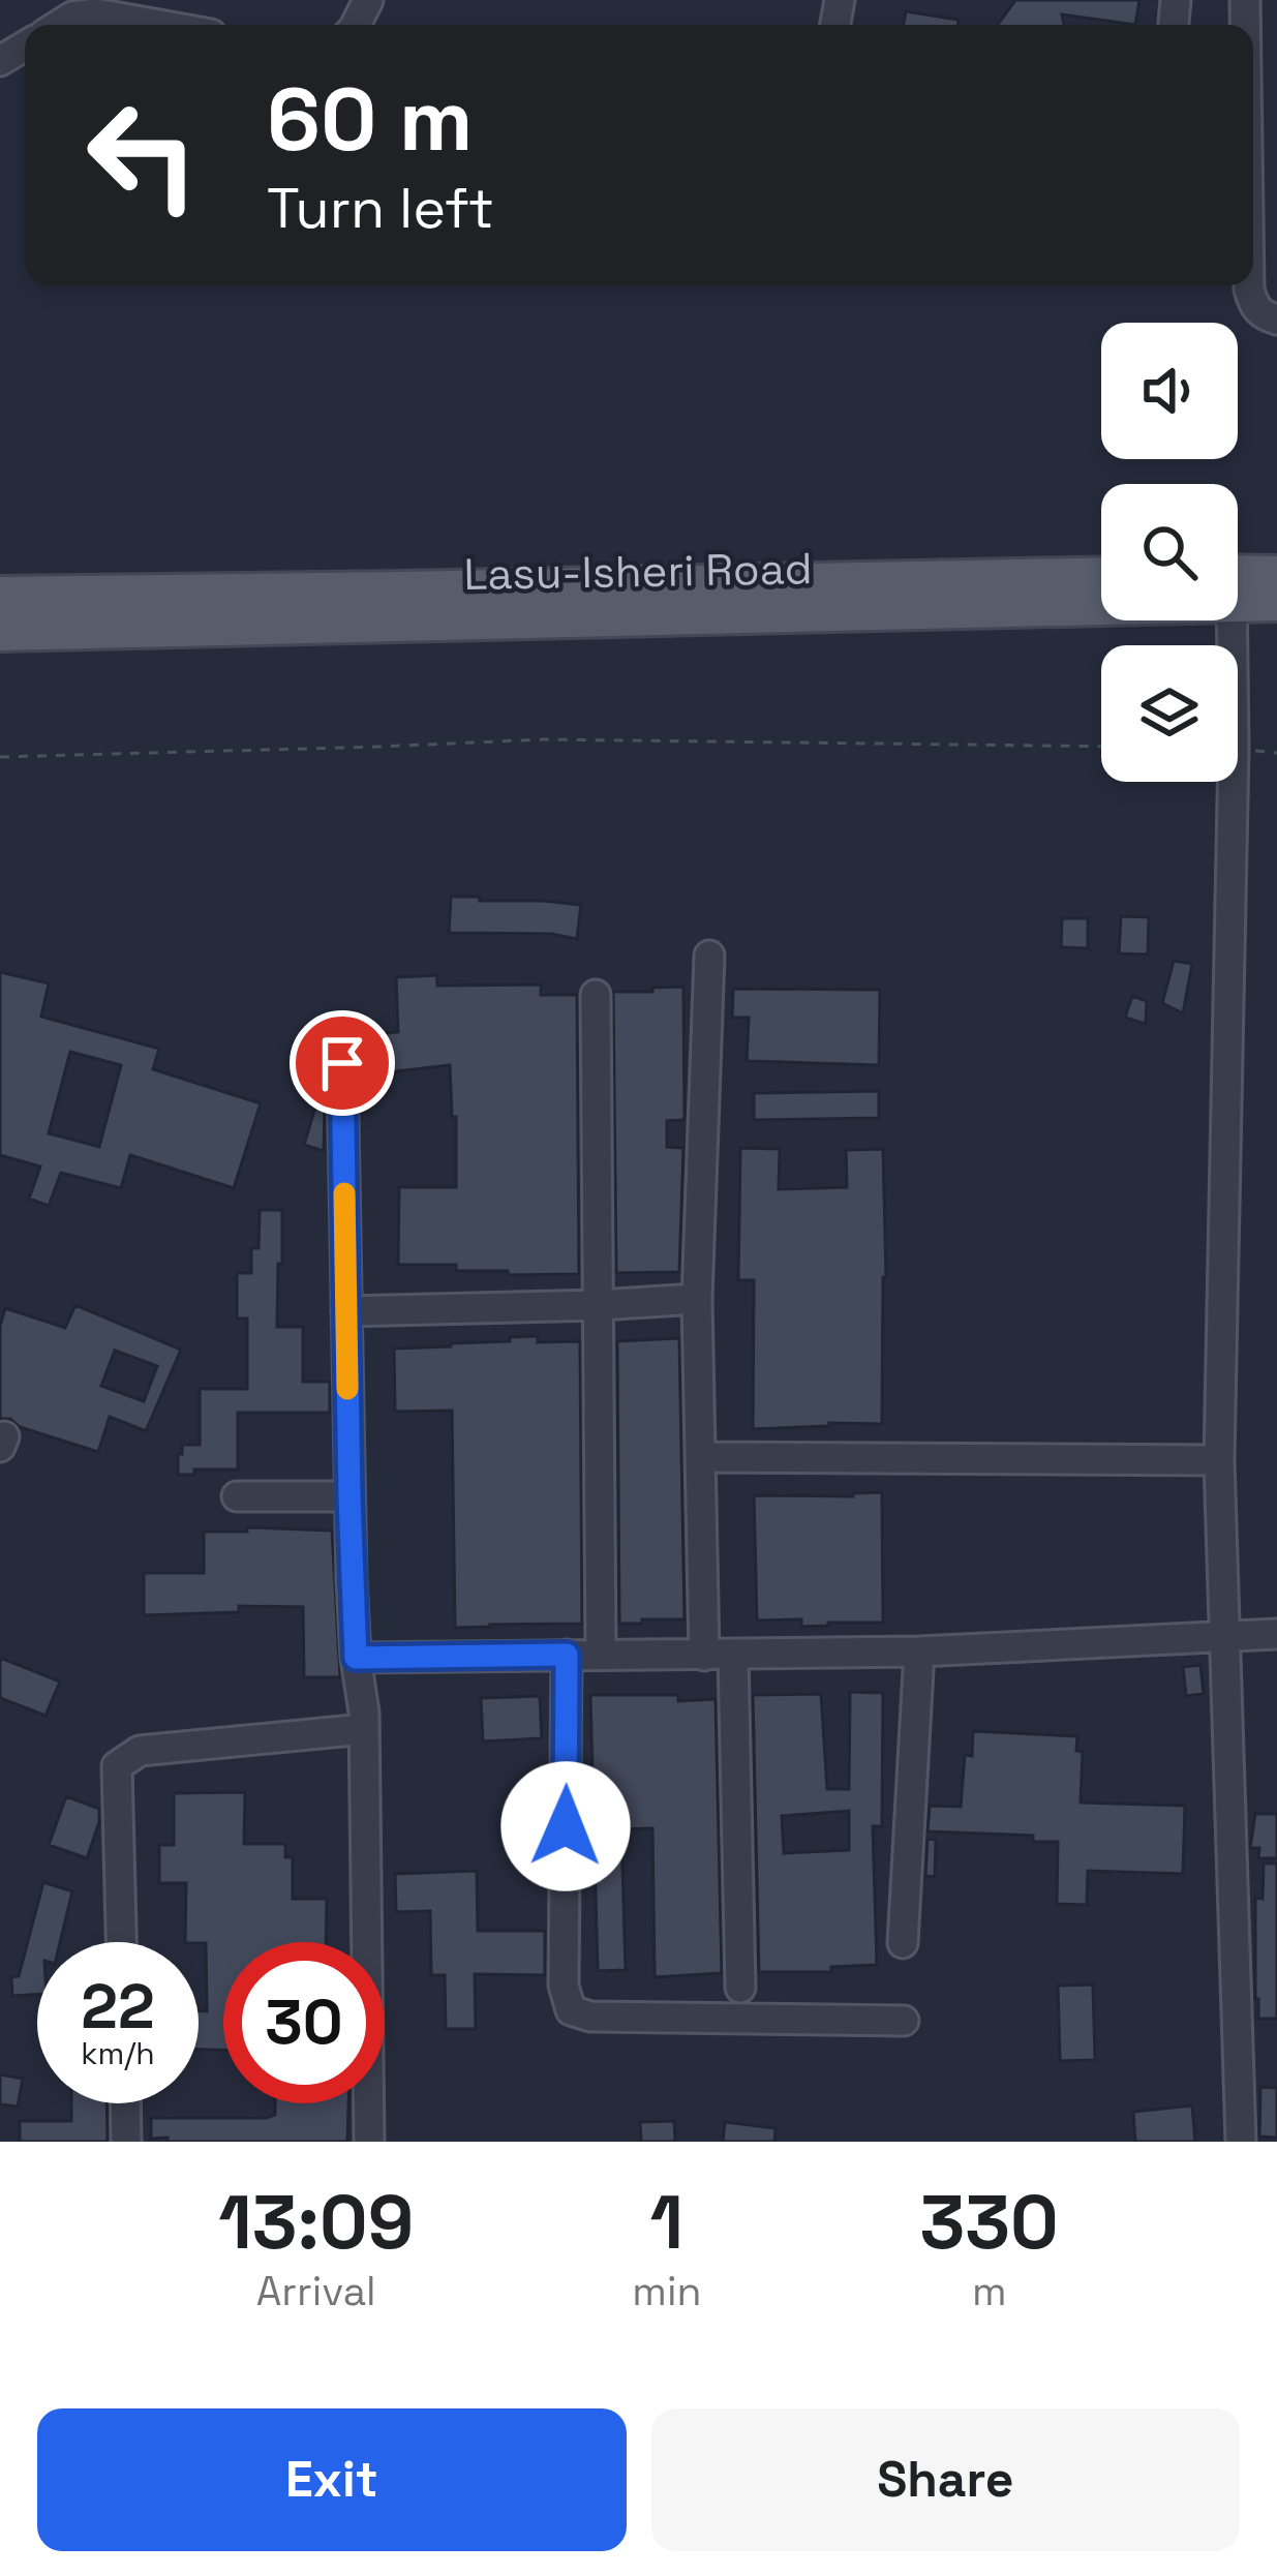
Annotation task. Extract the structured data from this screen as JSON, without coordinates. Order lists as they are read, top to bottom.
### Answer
{
  "streets": {
    "main road": ["Lasu-Isheri Road"]
  },
  "page": {
    "turn": ["60 m", "Turn left"],
    "speed": "22 km/h",
    "limit": "30",
    "eta": [
      "13:09",
      "Arrival",
      "1",
      "min",
      "330",
      "m"
    ],
    "buttons": ["Exit", "Share"]
  }
}
